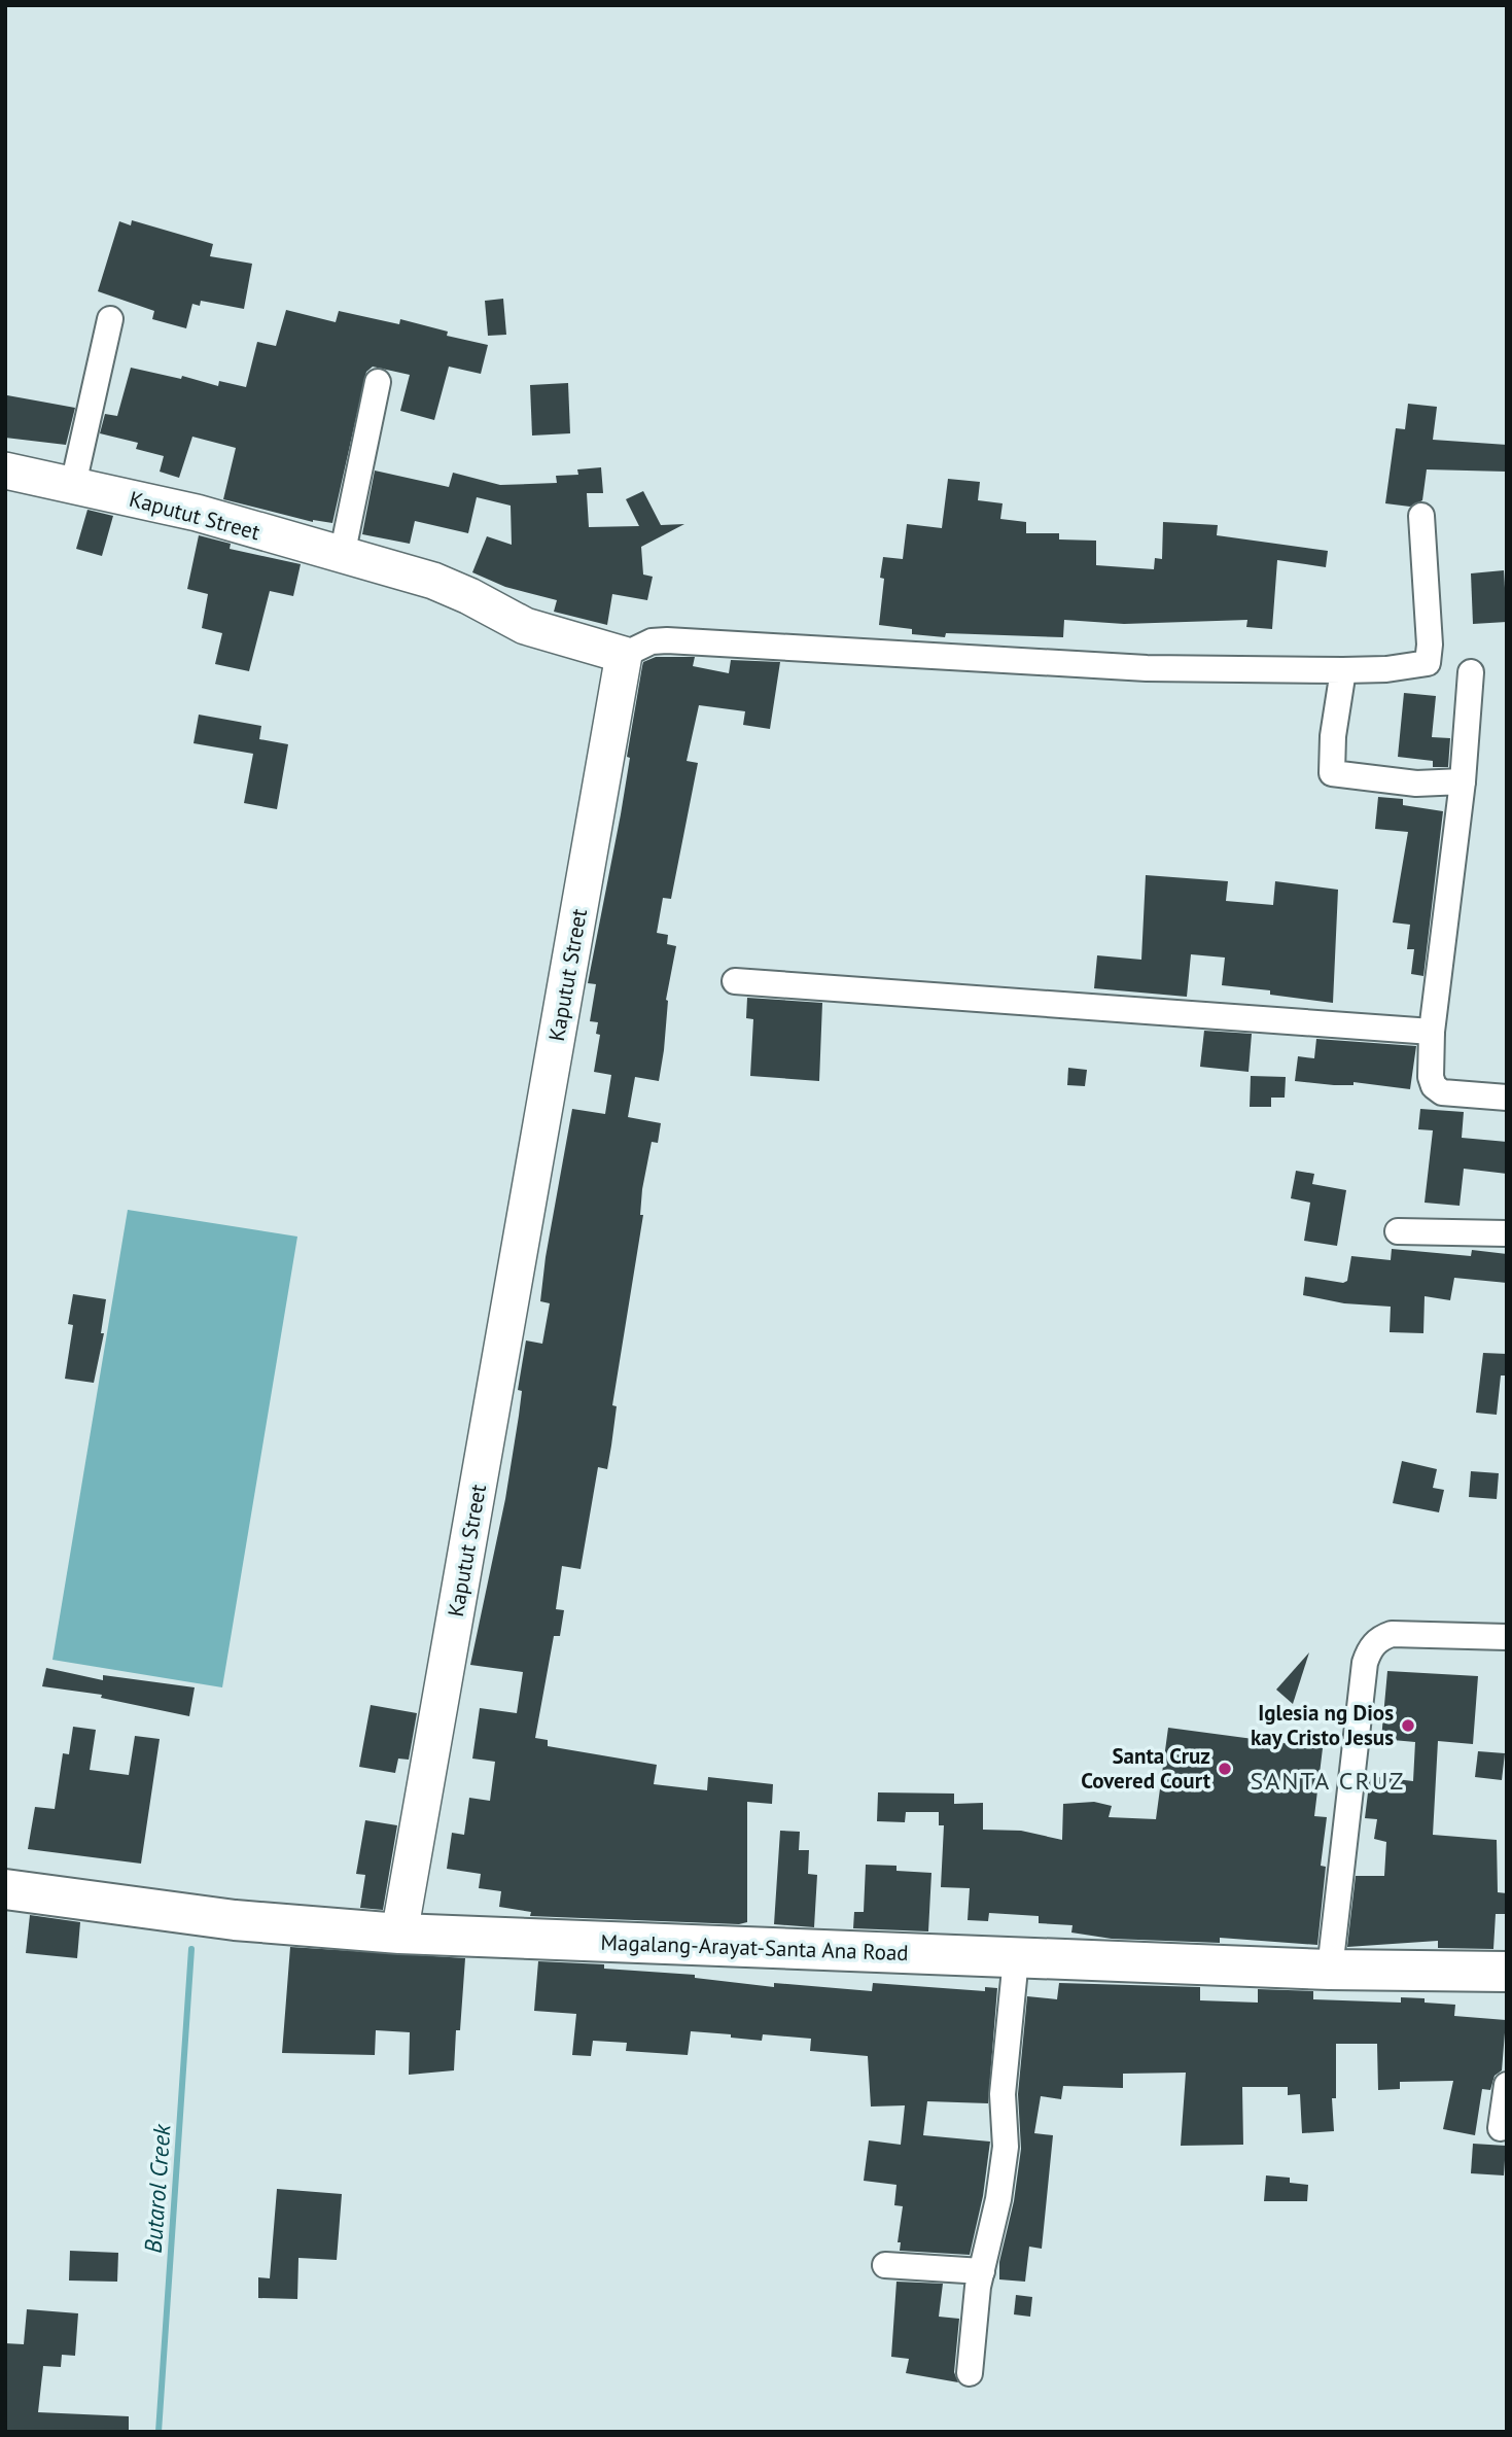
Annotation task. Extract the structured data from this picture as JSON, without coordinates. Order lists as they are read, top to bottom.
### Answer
{
  "streets": {
    "main road": ["Magalang-Arayat-Santa Ana Road"],
    "street": ["Kaputut Street"]
  },
  "crossings": [
    ["Kaputut Street", "Magalang-Arayat-Santa Ana Road"]
  ],
  "districts": ["SANTA CRUZ"],
  "water": ["Butarol Creek"],
  "places": ["Iglesia ng Dios kay Cristo Jesus", "Santa Cruz Covered Court"]
}
